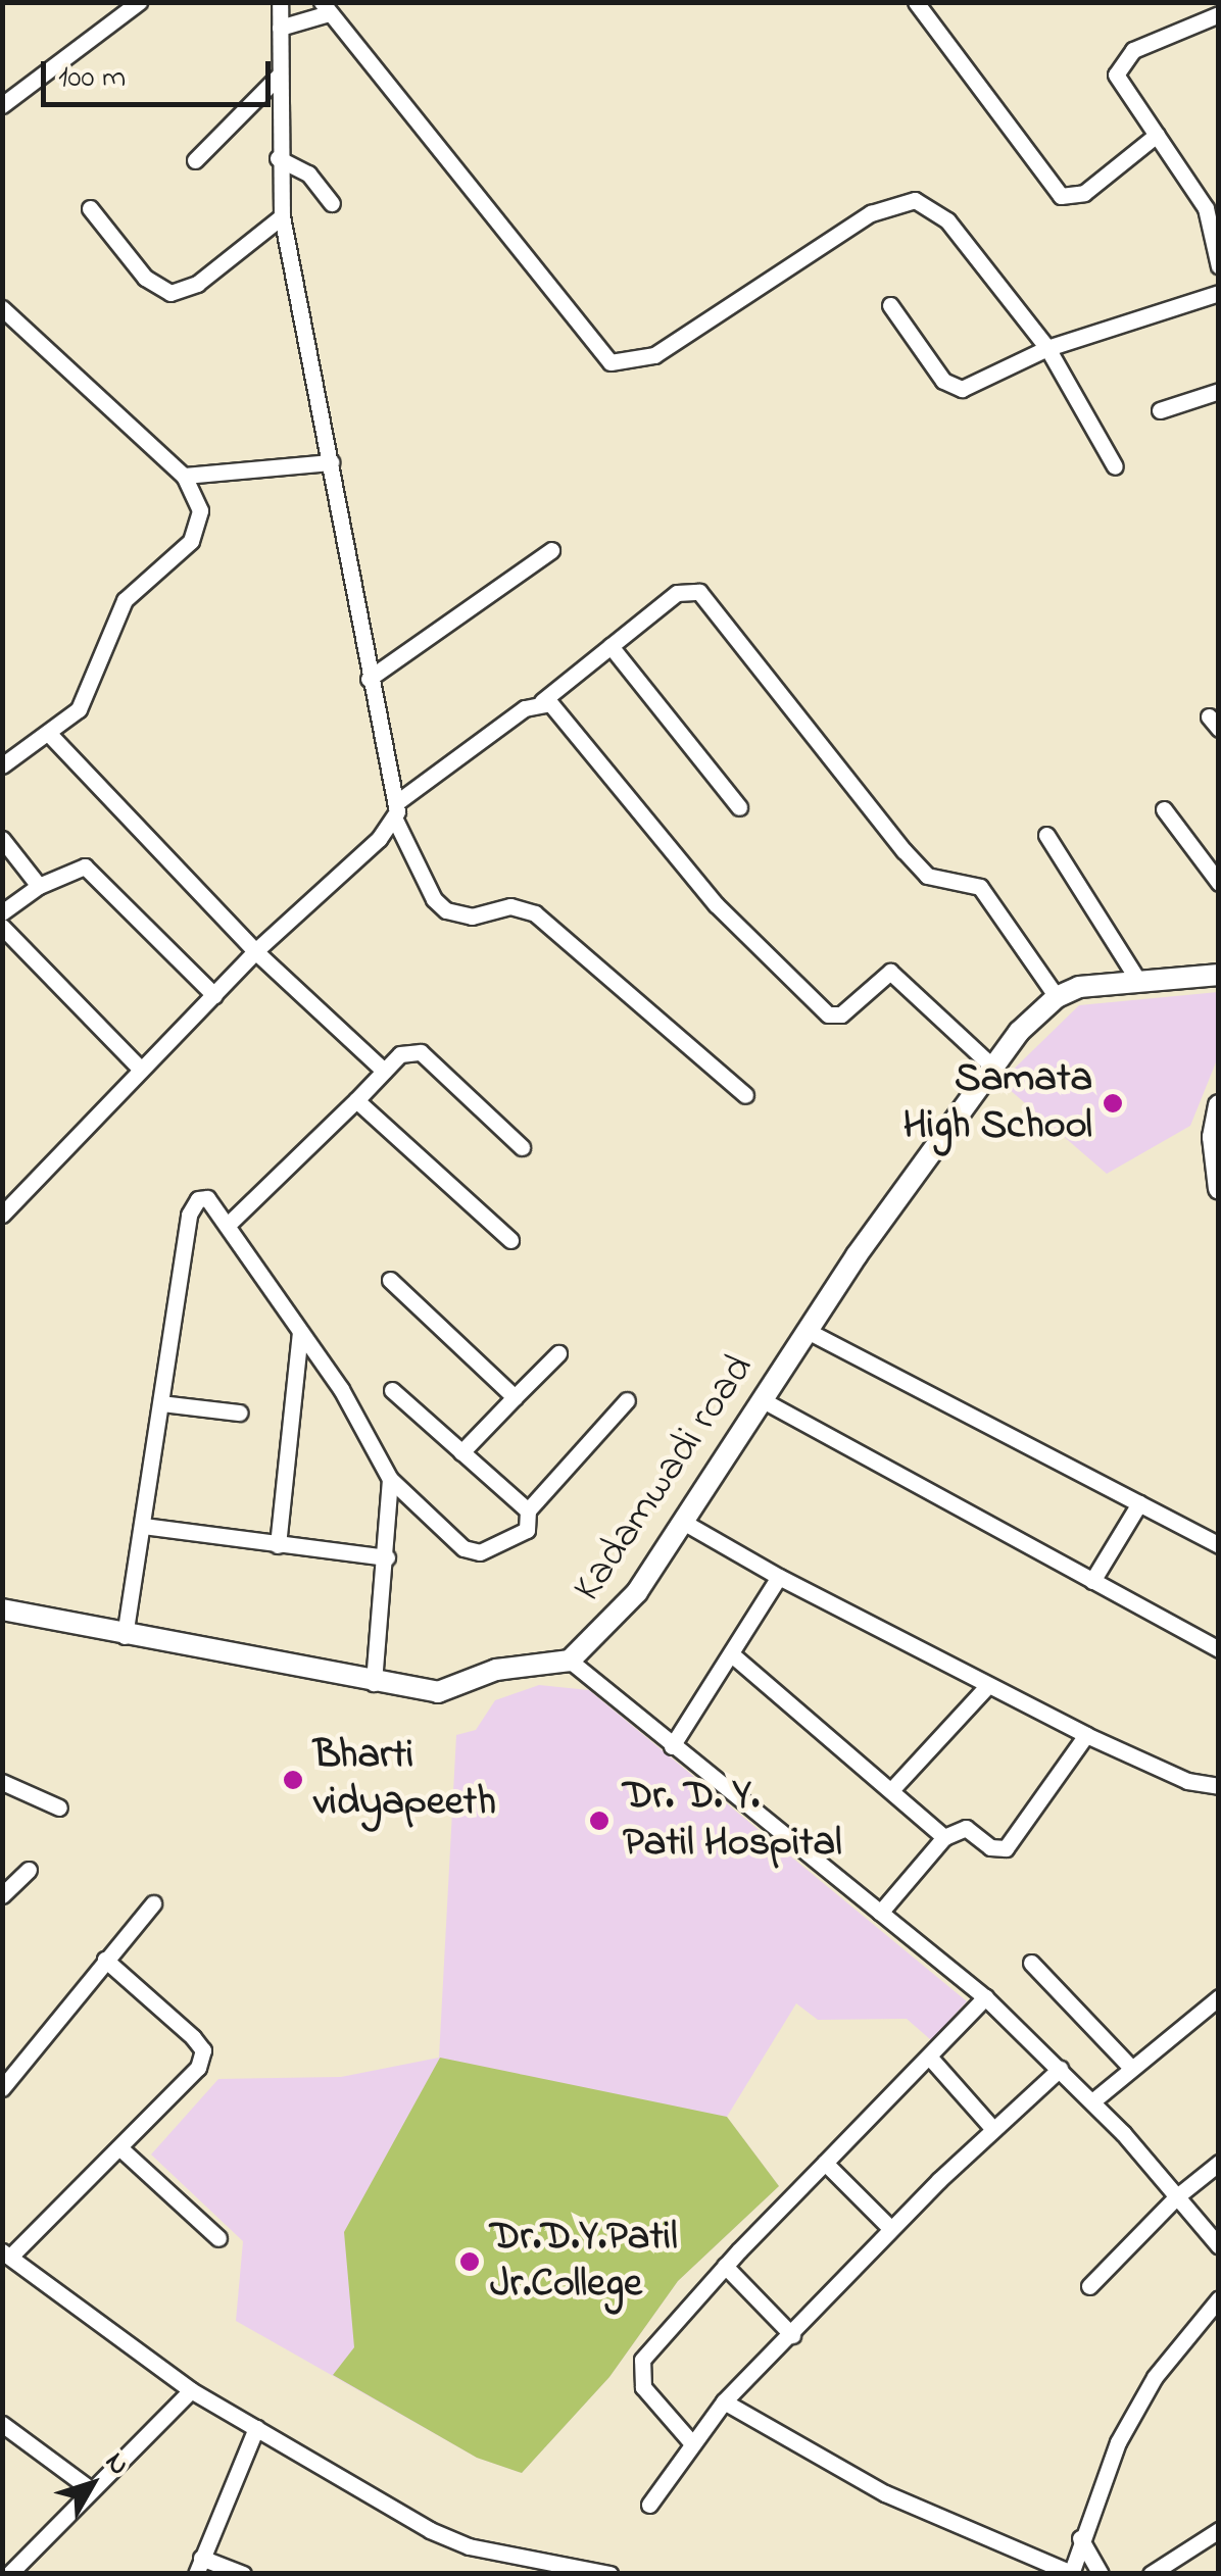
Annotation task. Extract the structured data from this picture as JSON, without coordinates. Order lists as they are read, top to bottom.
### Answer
{
  "streets": {
    "street": ["Kadamwadi road"]
  },
  "places": [
    "Samata High School",
    "Bharti vidyapeeth",
    "Dr. D. Y. Patil Hospital",
    "Dr.D.Y.Patil Jr.College"
  ],
  "scale_bar": "100 m",
  "north": "top right"
}
